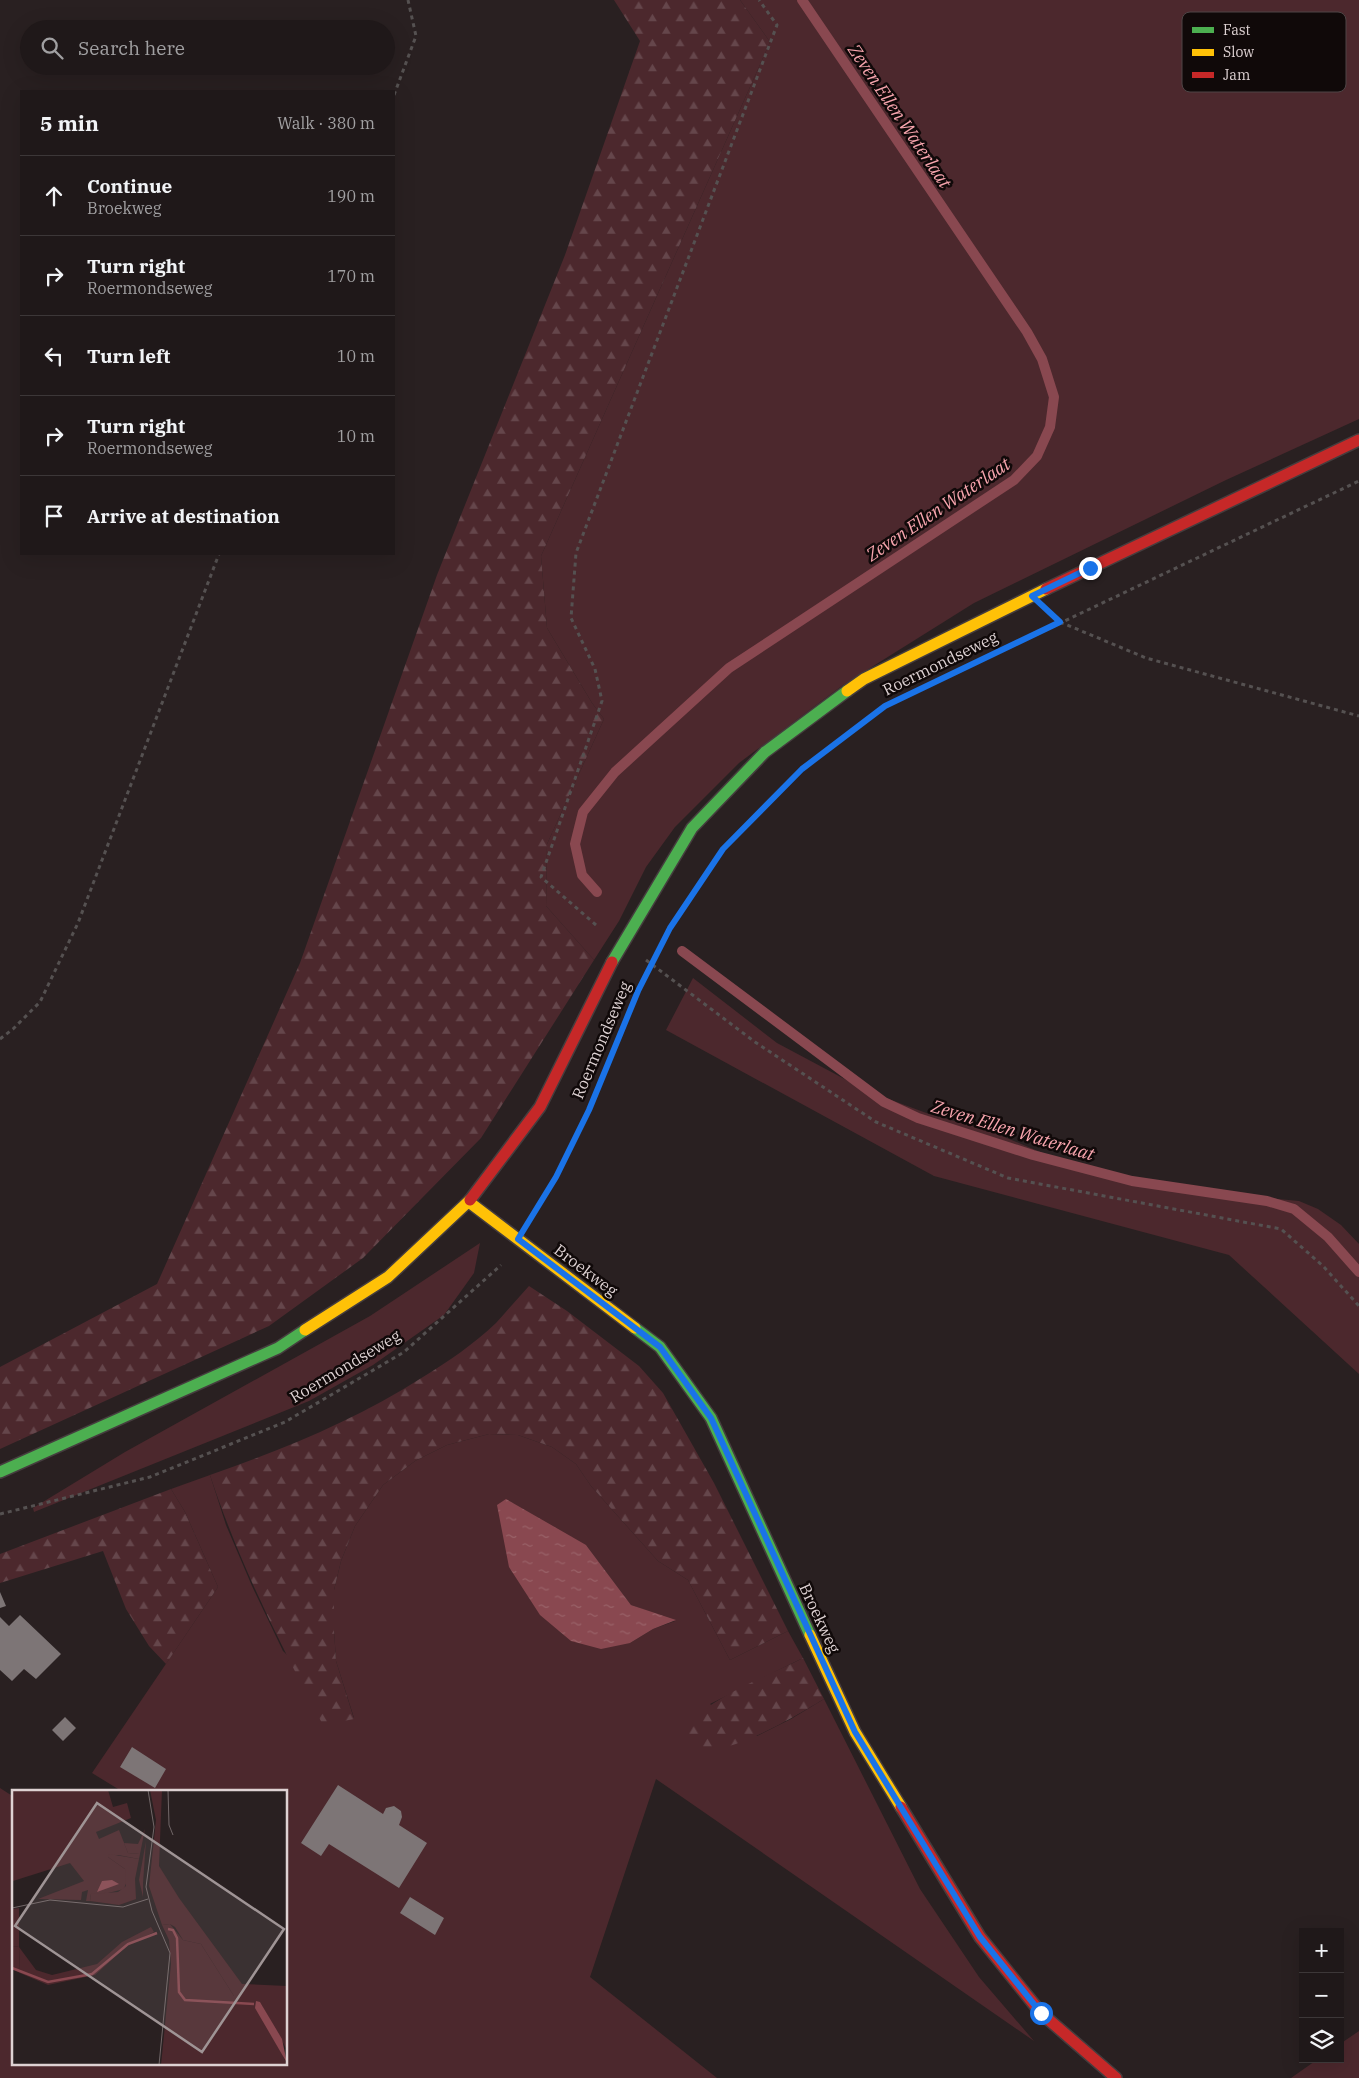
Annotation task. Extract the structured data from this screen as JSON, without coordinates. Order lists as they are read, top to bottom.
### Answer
{
  "streets": {
    "main road": ["Roermondseweg", "Broekweg"]
  },
  "crossings": [
    ["Roermondseweg", "Broekweg"]
  ],
  "water": ["Zeven Ellen Waterlaat"],
  "legend": ["Fast", "Slow", "Jam"],
  "page": {
    "search": "Search here",
    "heading": ["5 min", "Walk · 380 m"],
    "list": [
      ["Continue", "Broekweg", "190 m"],
      ["Turn right", "Roermondseweg", "170 m"],
      ["Turn left", "10 m"],
      ["Turn right", "Roermondseweg", "10 m"],
      "Arrive at destination"
    ],
    "map_buttons": ["+", "−"]
  }
}
